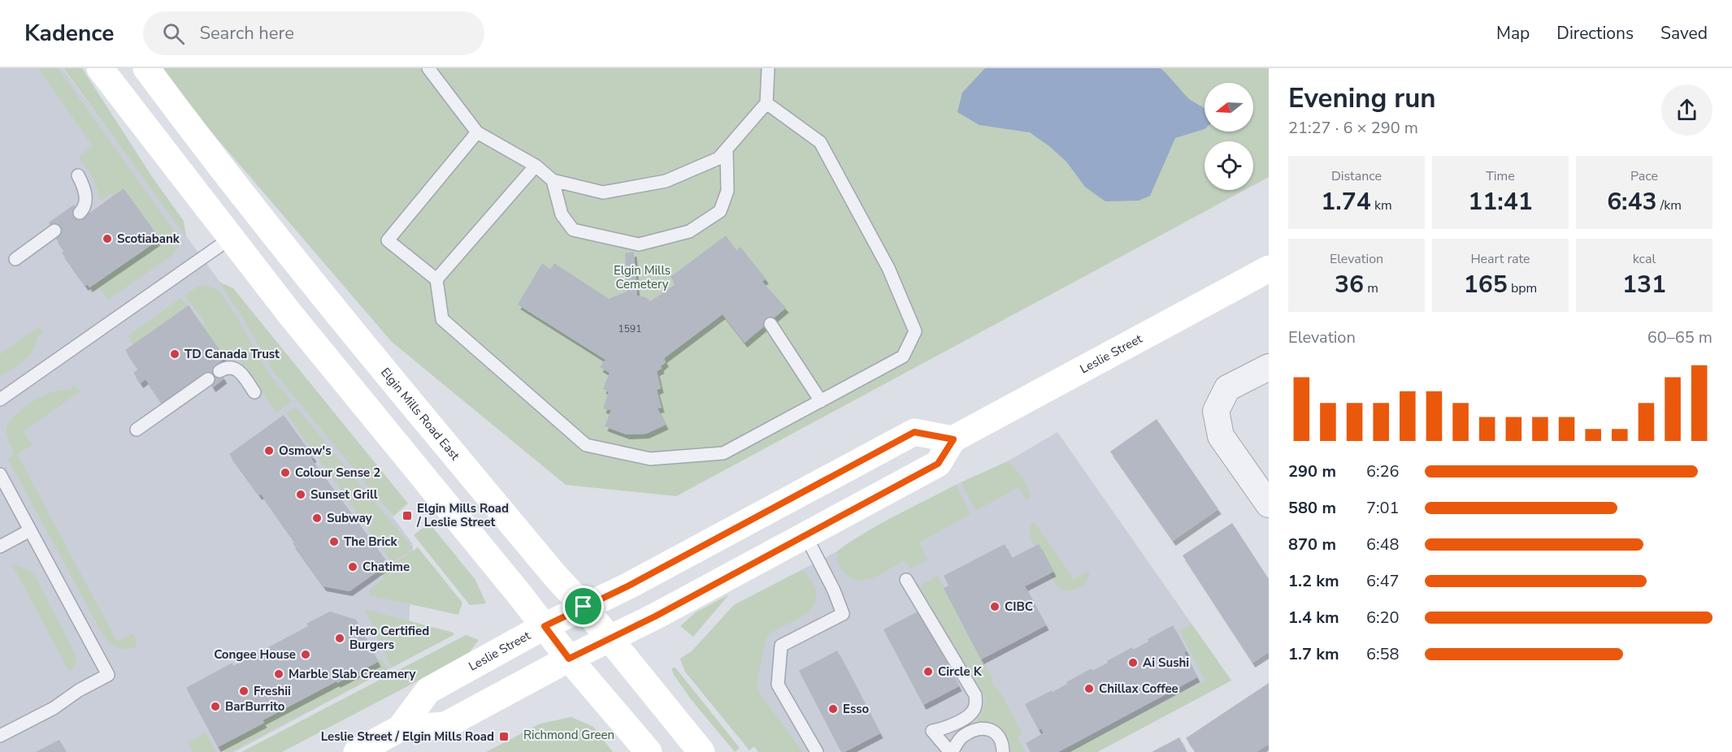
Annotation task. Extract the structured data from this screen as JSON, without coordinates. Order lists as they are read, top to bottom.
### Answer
{
  "streets": {
    "main road": ["Leslie Street", "Elgin Mills Road East"]
  },
  "crossings": [
    ["Leslie Street", "Elgin Mills Road East"]
  ],
  "parks": ["Elgin Mills Cemetery", "Richmond Green"],
  "places": {
    "other": [
      "Scotiabank",
      "TD Canada Trust",
      "Osmow's",
      "Colour Sense 2",
      "Sunset Grill",
      "Subway",
      "The Brick",
      "Chatime",
      "CIBC",
      "Hero Certified Burgers",
      "Congee House",
      "Ai Sushi",
      "Circle K",
      "Marble Slab Creamery",
      "Chillax Coffee",
      "Freshii",
      "BarBurrito",
      "Esso"
    ],
    "transit": ["Elgin Mills Road / Leslie Street", "Leslie Street / Elgin Mills Road"]
  },
  "house_numbers": ["1591"],
  "north": "left",
  "page": {
    "header": "Kadence",
    "search": "Search here",
    "nav": ["Map", "Directions", "Saved"],
    "heading": ["Evening run", "21:27 · 6 × 290 m"],
    "stats": [
      ["Distance", "1.74 km"],
      ["Time", "11:41"],
      ["Pace", "6:43 /km"],
      ["Elevation", "36 m"],
      ["Heart rate", "165 bpm"],
      ["kcal", "131"]
    ],
    "chart": ["Elevation", "60–65 m"],
    "list": [
      {
        "name": "290 m",
        "note": "6:26"
      },
      {
        "name": "580 m",
        "note": "7:01"
      },
      {
        "name": "870 m",
        "note": "6:48"
      },
      {
        "name": "1.2 km",
        "note": "6:47"
      },
      {
        "name": "1.4 km",
        "note": "6:20"
      },
      {
        "name": "1.7 km",
        "note": "6:58"
      }
    ]
  }
}
